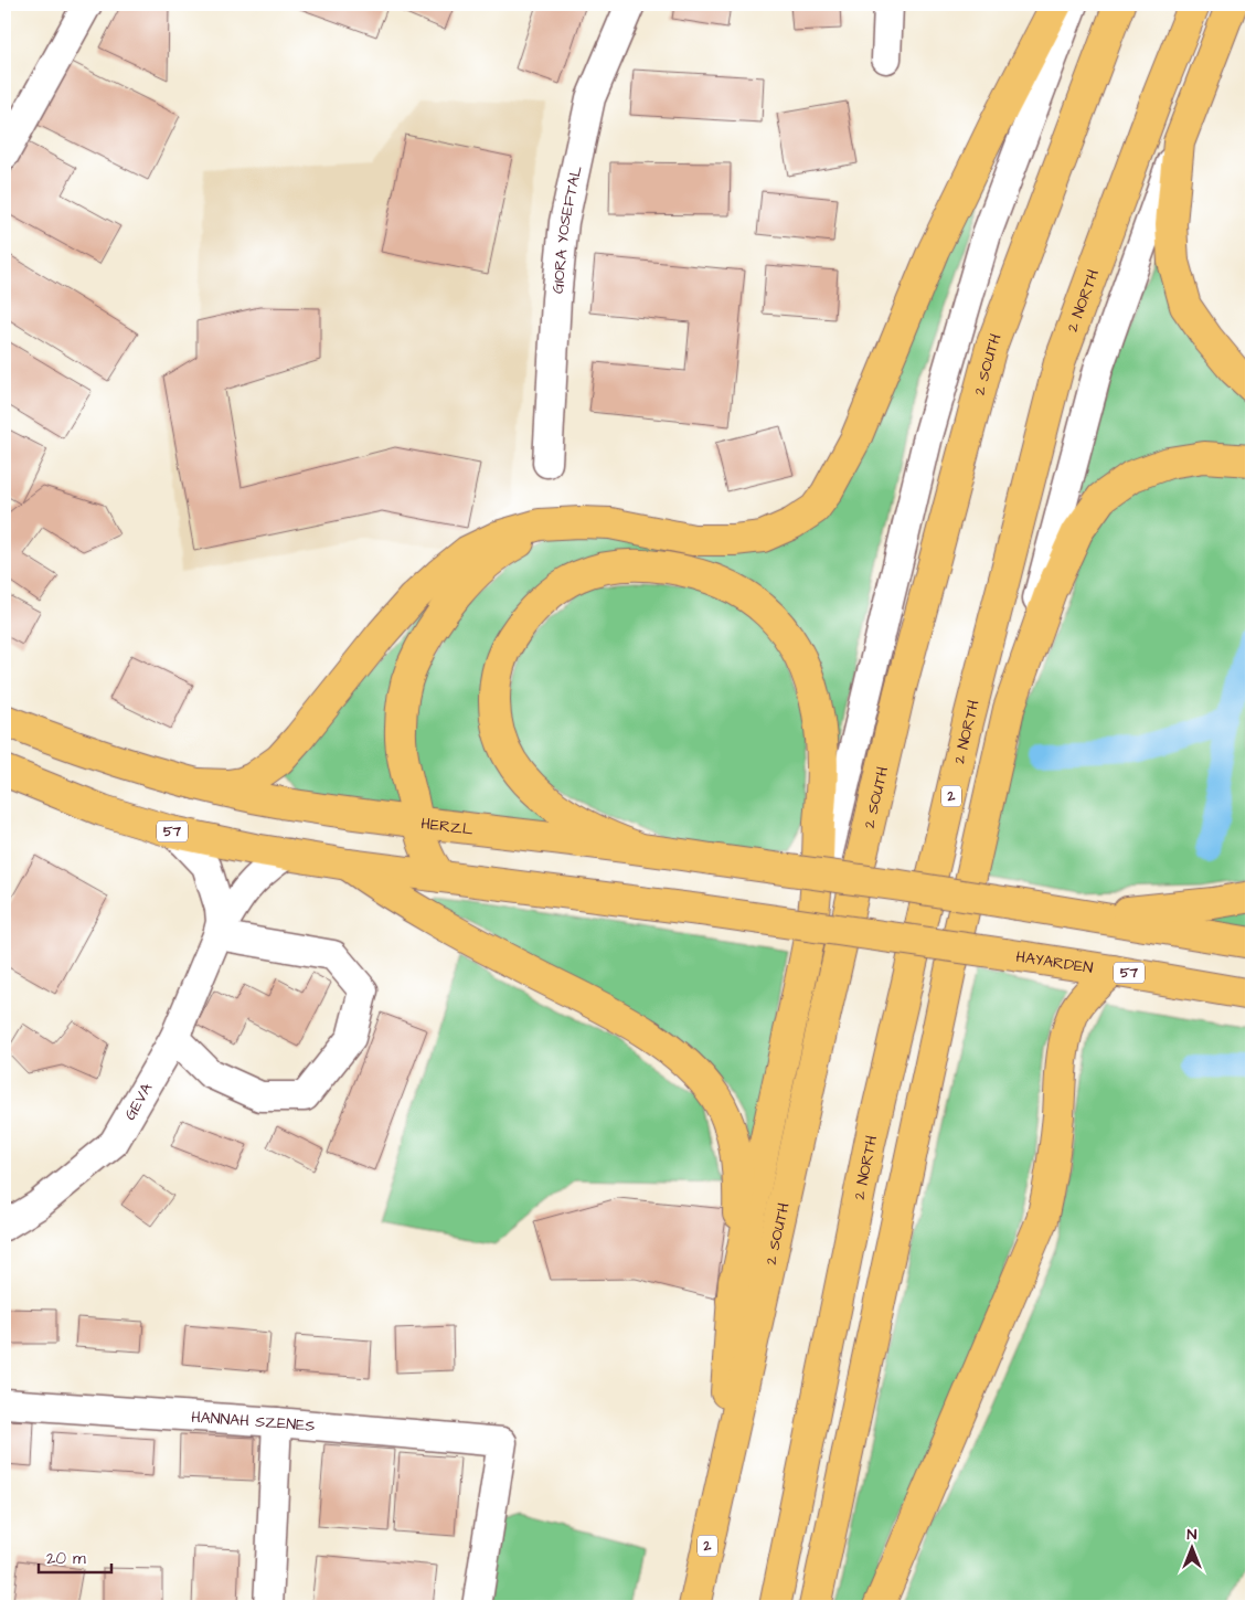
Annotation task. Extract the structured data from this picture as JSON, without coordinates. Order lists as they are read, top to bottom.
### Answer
{
  "streets": {
    "highway": [
      "2 NORTH",
      "2 SOUTH",
      "2",
      "HERZL",
      "57",
      "HAYARDEN"
    ],
    "street": ["GIORA YOSEFTAL", "GEVA", "HANNAH SZENES"]
  },
  "crossings": [
    ["57", "HAYARDEN"],
    ["57", "GEVA"]
  ],
  "scale_bar": "20 m",
  "north": "top"
}
